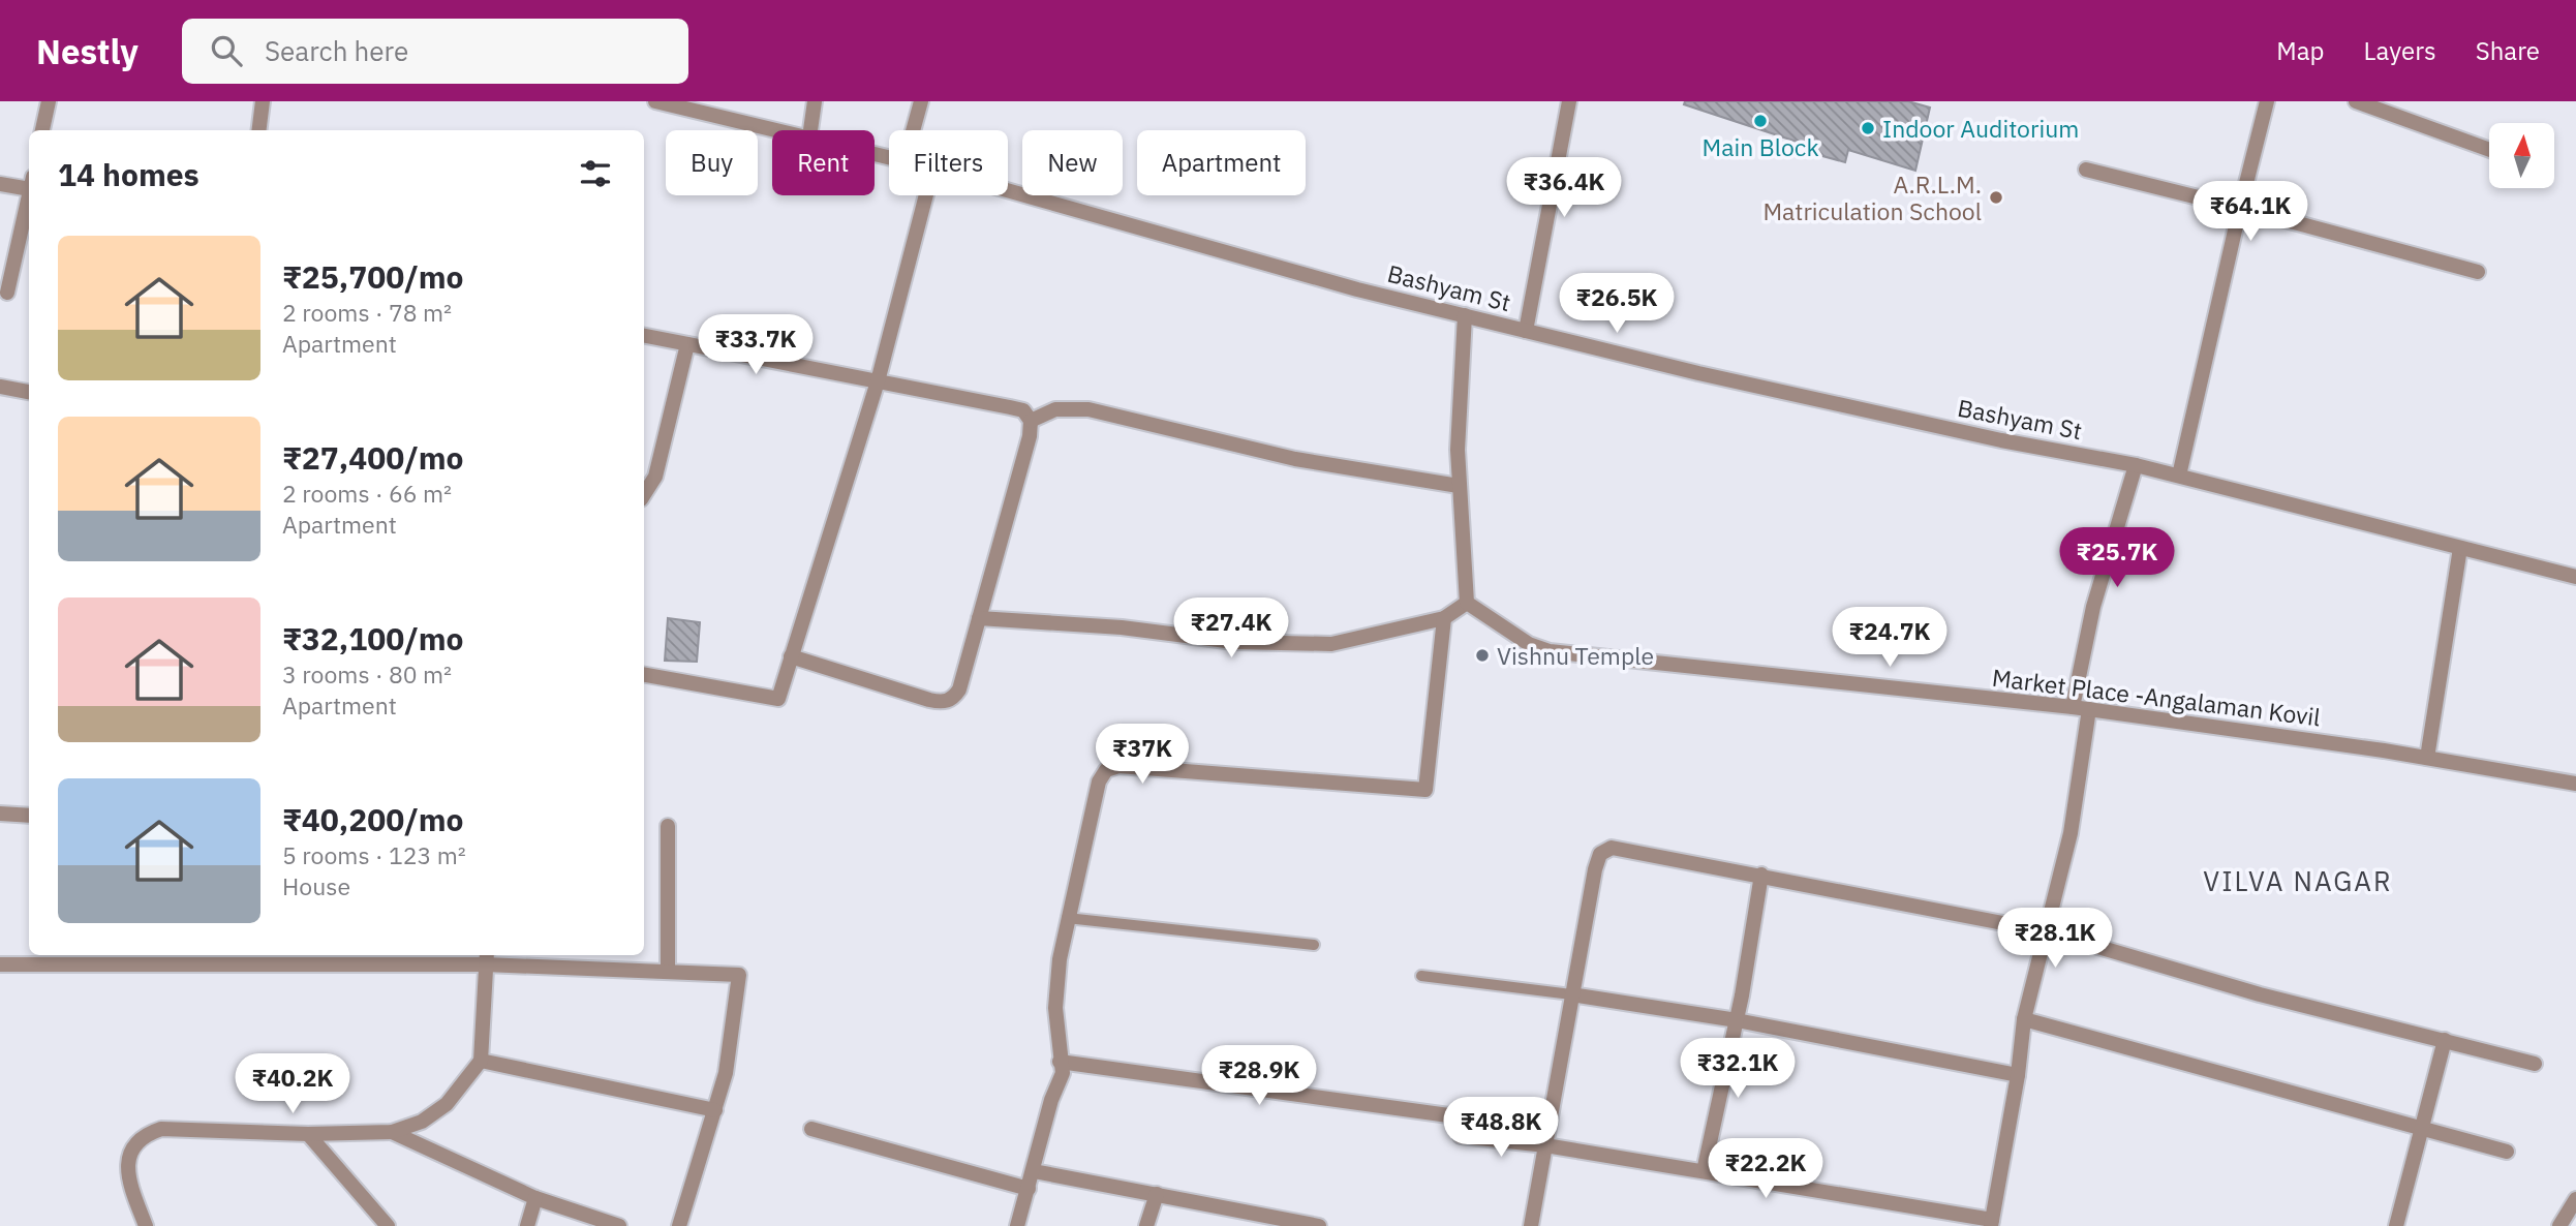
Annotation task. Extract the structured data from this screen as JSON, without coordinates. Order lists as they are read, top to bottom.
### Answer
{
  "streets": {
    "street": ["Bashyam St", "Market Place -Angalaman Kovil"]
  },
  "districts": ["VILVA NAGAR"],
  "places": [
    "Main Block",
    "Indoor Auditorium",
    "A.R.L.M. Matriculation School",
    "Vishnu Temple"
  ],
  "north": "top",
  "page": {
    "header": "Nestly",
    "search": "Search here",
    "nav": ["Map", "Layers", "Share"],
    "chip": [
      "Buy",
      "Rent",
      "Filters",
      "New",
      "Apartment"
    ],
    "heading": "14 homes",
    "price": [
      "₹36.4K",
      "₹64.1K",
      "₹26.5K",
      "₹33.7K",
      "₹25.7K",
      "₹27.4K",
      "₹24.7K",
      "₹37K",
      "₹28.1K",
      "₹32.1K",
      "₹28.9K",
      "₹40.2K",
      "₹48.8K",
      "₹22.2K"
    ],
    "list": [
      {
        "name": "₹25,700/mo",
        "note": "2 rooms · 78 m² · Apartment"
      },
      {
        "name": "₹27,400/mo",
        "note": "2 rooms · 66 m² · Apartment"
      },
      {
        "name": "₹32,100/mo",
        "note": "3 rooms · 80 m² · Apartment"
      },
      {
        "name": "₹40,200/mo",
        "note": "5 rooms · 123 m² · House"
      }
    ]
  }
}
